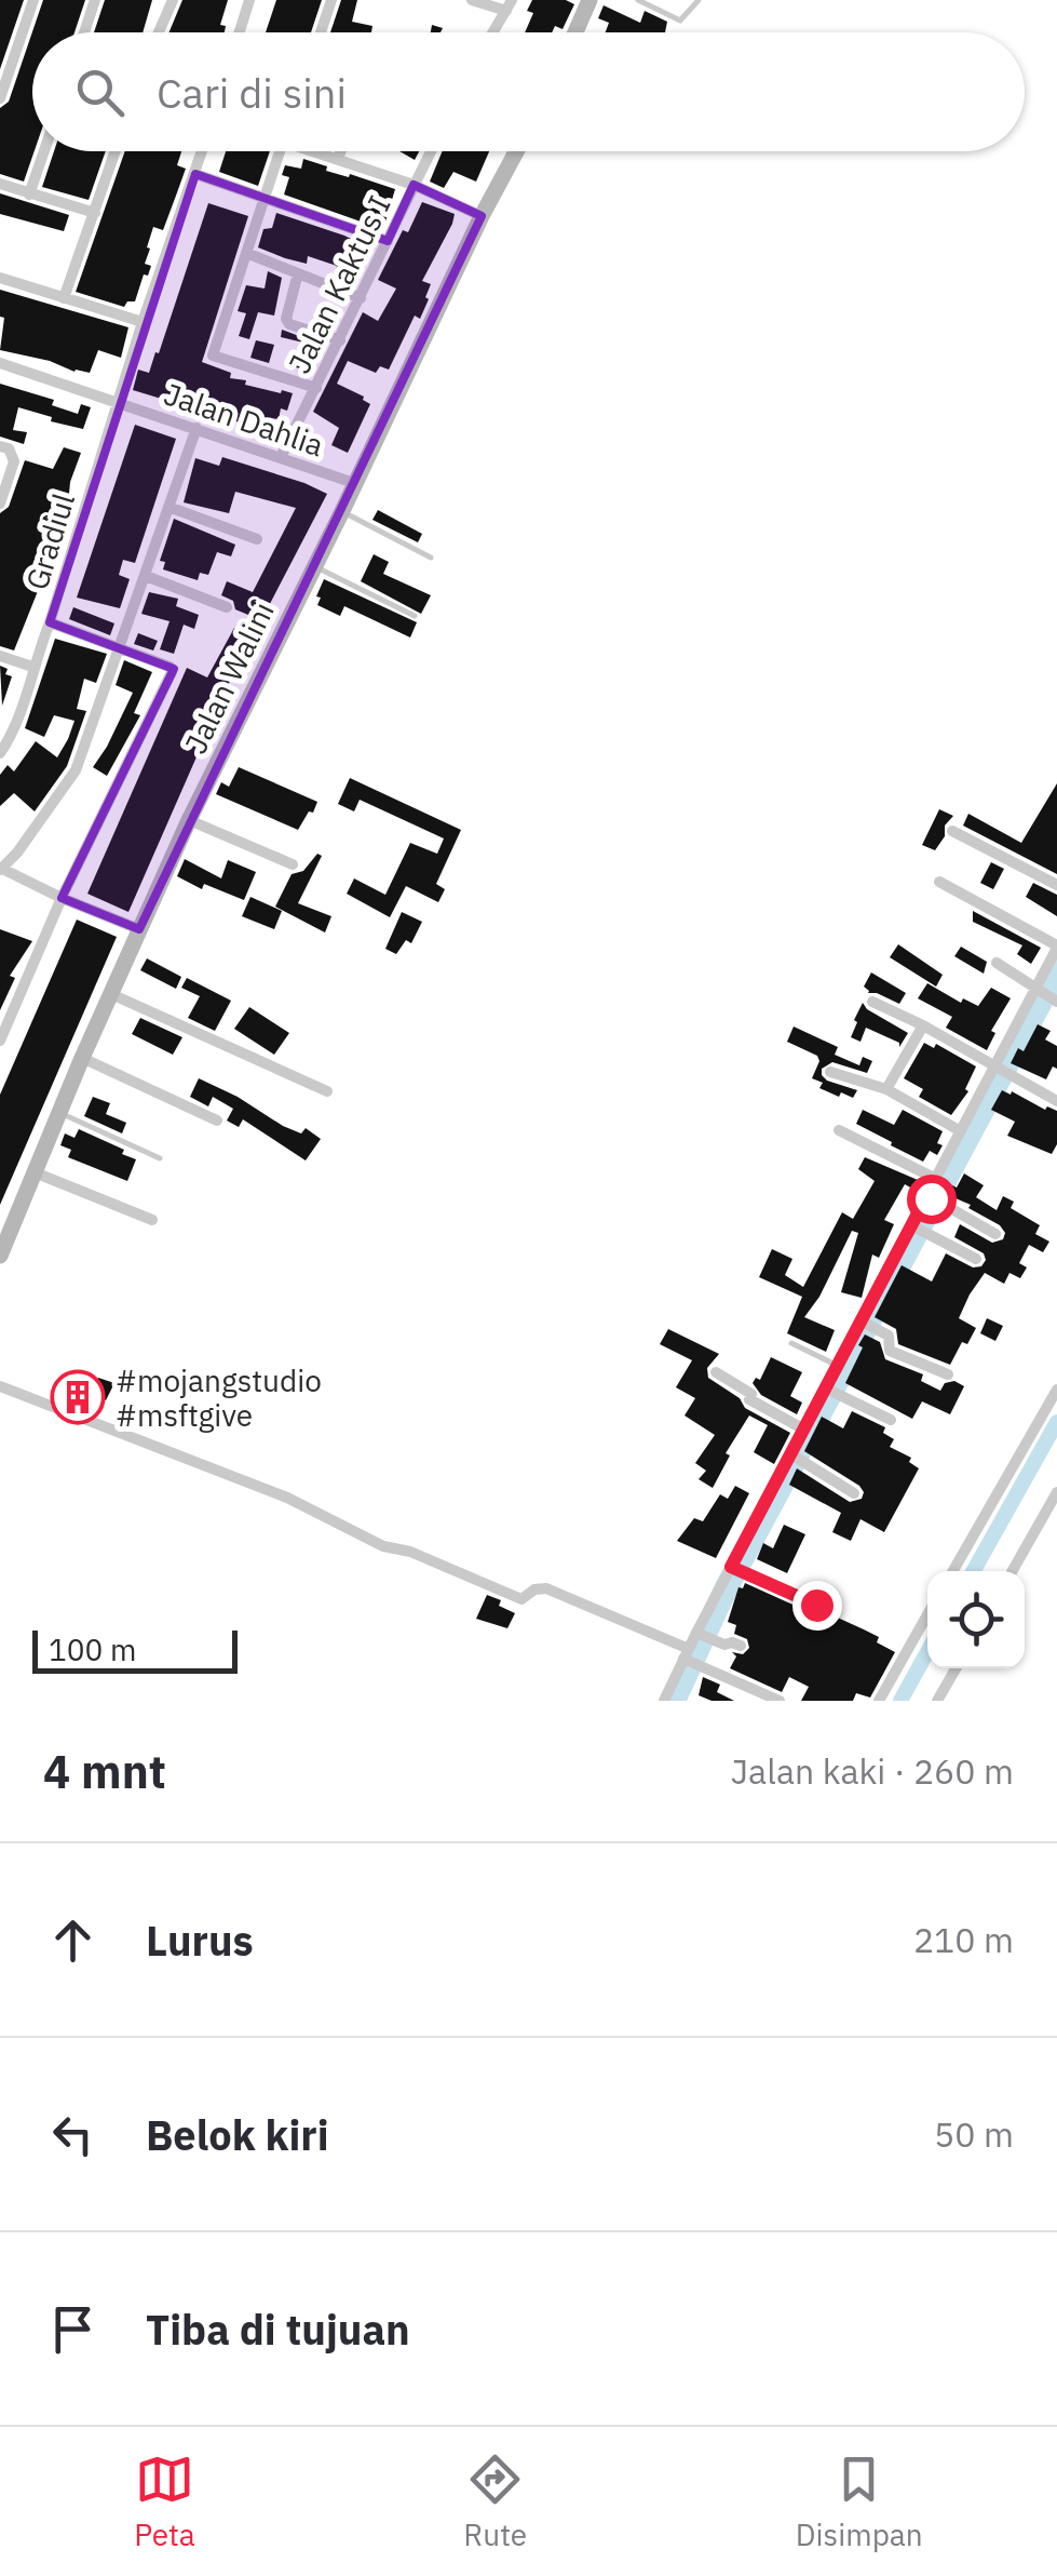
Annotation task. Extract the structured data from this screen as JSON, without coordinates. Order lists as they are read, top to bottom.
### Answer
{
  "streets": {
    "street": [
      "Jalan Kaktus I",
      "Jalan Dahlia",
      "Gradiul",
      "Jalan Walini"
    ]
  },
  "crossings": [
    ["Jalan Kaktus I", "Jalan Dahlia"],
    ["Jalan Dahlia", "Gradiul"],
    ["Jalan Dahlia", "Jalan Walini"]
  ],
  "places": {
    "building": ["#mojangstudio #msftgive"]
  },
  "scale_bar": "100 m",
  "page": {
    "search": "Cari di sini",
    "scale": "100 m",
    "heading": ["4 mnt", "Jalan kaki · 260 m"],
    "list": [
      ["Lurus", "210 m"],
      ["Belok kiri", "50 m"],
      "Tiba di tujuan"
    ],
    "nav": ["Peta", "Rute", "Disimpan"]
  }
}
